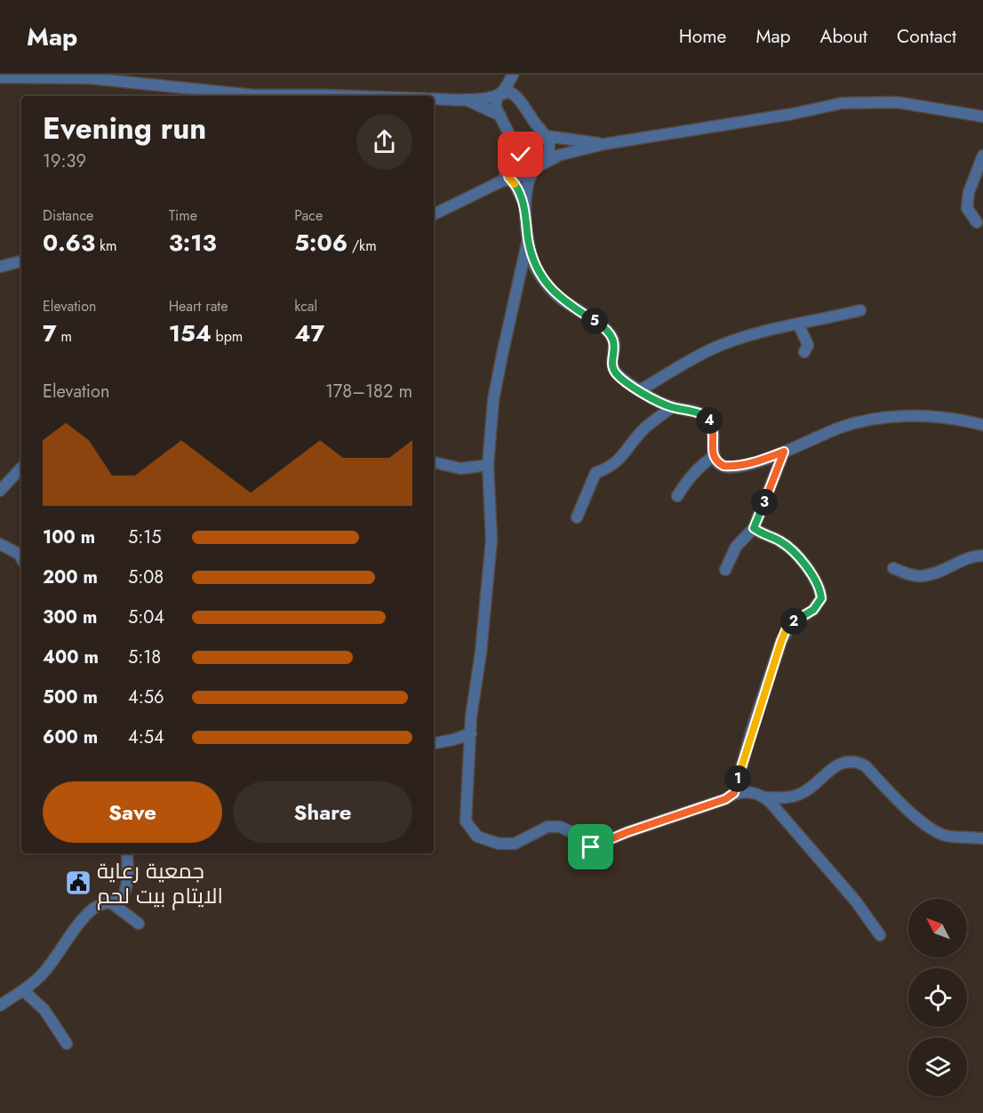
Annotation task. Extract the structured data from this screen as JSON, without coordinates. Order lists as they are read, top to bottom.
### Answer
{
  "places": {
    "public building": ["جمعية رعاية الايتام بيت لحم"]
  },
  "north": "top left",
  "page": {
    "header": "Map",
    "nav": [
      "Home",
      "Map",
      "About",
      "Contact"
    ],
    "heading": ["Evening run", "19:39"],
    "stats": [
      ["Distance", "0.63 km"],
      ["Time", "3:13"],
      ["Pace", "5:06 /km"],
      ["Elevation", "7 m"],
      ["Heart rate", "154 bpm"],
      ["kcal", "47"]
    ],
    "pins": [
      "5",
      "4",
      "3",
      "2",
      "1"
    ],
    "chart": ["Elevation", "178–182 m"],
    "list": [
      {
        "name": "100 m",
        "note": "5:15"
      },
      {
        "name": "200 m",
        "note": "5:08"
      },
      {
        "name": "300 m",
        "note": "5:04"
      },
      {
        "name": "400 m",
        "note": "5:18"
      },
      {
        "name": "500 m",
        "note": "4:56"
      },
      {
        "name": "600 m",
        "note": "4:54"
      }
    ],
    "buttons": ["Save", "Share"]
  }
}
